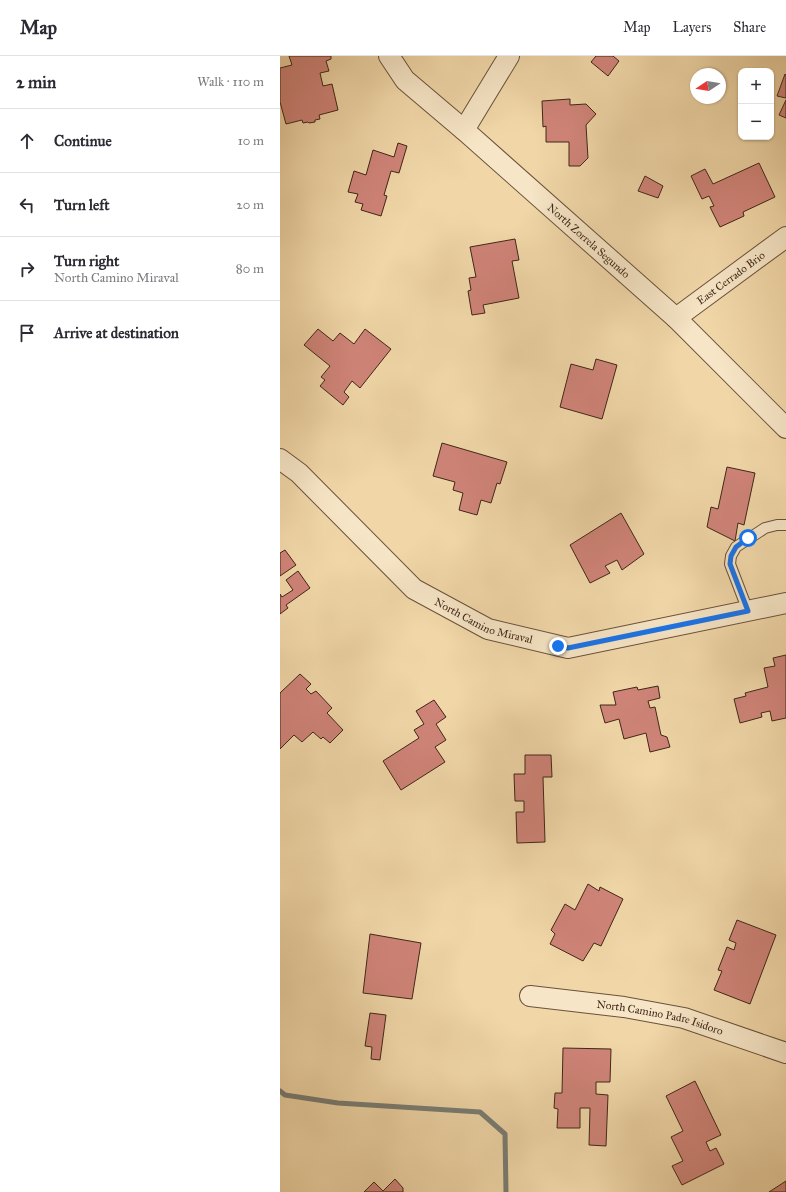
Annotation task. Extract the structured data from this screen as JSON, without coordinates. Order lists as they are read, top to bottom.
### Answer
{
  "streets": {
    "street": [
      "North Zorrela Segundo",
      "East Cerrado Brio",
      "North Camino Miraval",
      "North Camino Padre Isidoro"
    ]
  },
  "crossings": [
    ["North Zorrela Segundo", "East Cerrado Brio"]
  ],
  "north": "left",
  "page": {
    "header": "Map",
    "nav": ["Map", "Layers", "Share"],
    "heading": ["2 min", "Walk · 110 m"],
    "map_buttons": ["+", "−"],
    "list": [
      ["Continue", "10 m"],
      ["Turn left", "20 m"],
      ["Turn right", "North Camino Miraval", "80 m"],
      "Arrive at destination"
    ]
  }
}
